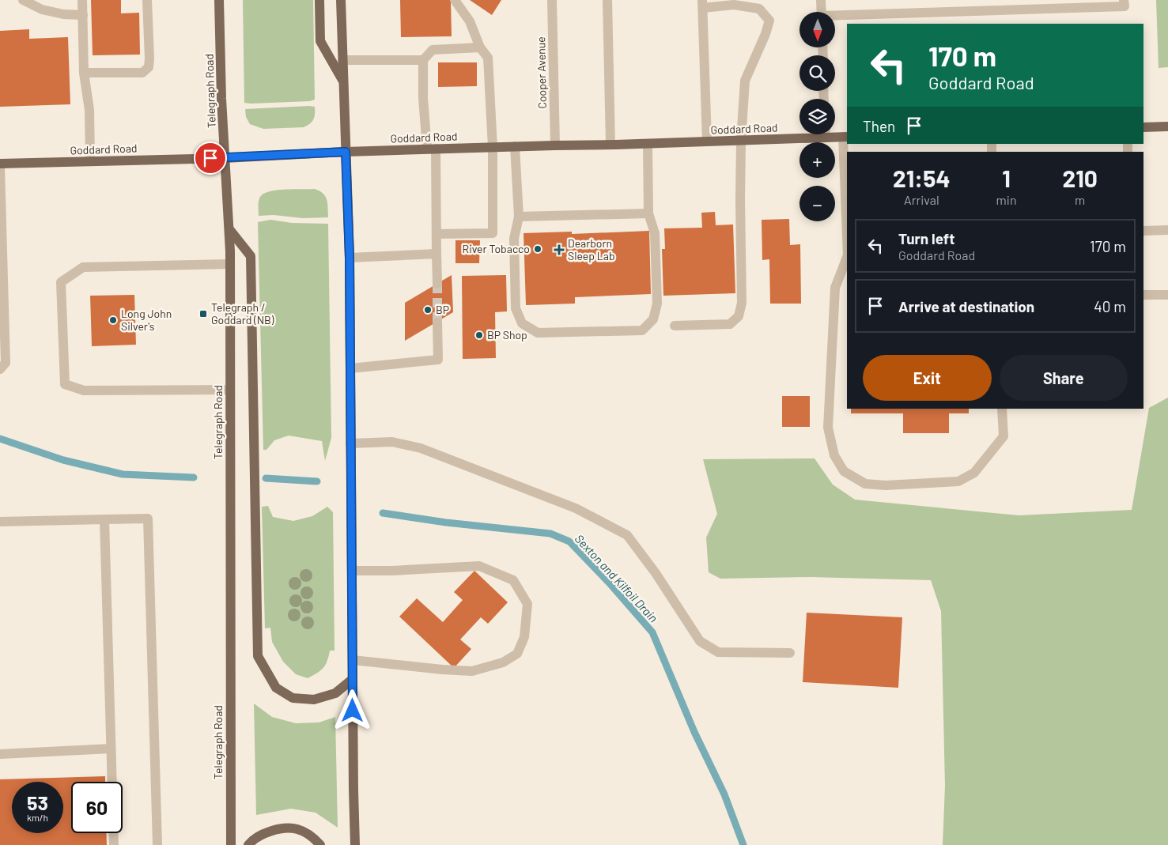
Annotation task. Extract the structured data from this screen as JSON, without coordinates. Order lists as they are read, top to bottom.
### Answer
{
  "streets": {
    "main road": ["Telegraph Road", "Goddard Road"],
    "street": ["Cooper Avenue"]
  },
  "crossings": [
    ["Cooper Avenue", "Goddard Road"],
    ["Telegraph Road", "Goddard Road"]
  ],
  "water": ["Sexton and Kilfoil Drain"],
  "places": {
    "other": [
      "River Tobacco",
      "BP",
      "Long John Silver's",
      "BP Shop"
    ],
    "health": ["Dearborn Sleep Lab"],
    "transit": ["Telegraph / Goddard (NB)"]
  },
  "north": "bottom",
  "page": {
    "map_buttons": ["+", "−"],
    "turn": ["170 m", "Goddard Road"],
    "then": "Then",
    "eta": [
      "21:54",
      "Arrival",
      "1",
      "min",
      "210",
      "m"
    ],
    "list": [
      {
        "name": "Turn left",
        "note": "Goddard Road",
        "value": "170 m"
      },
      {
        "name": "Arrive at destination",
        "value": "40 m"
      }
    ],
    "buttons": ["Exit", "Share"],
    "speed": "53 km/h",
    "limit": "60"
  }
}
